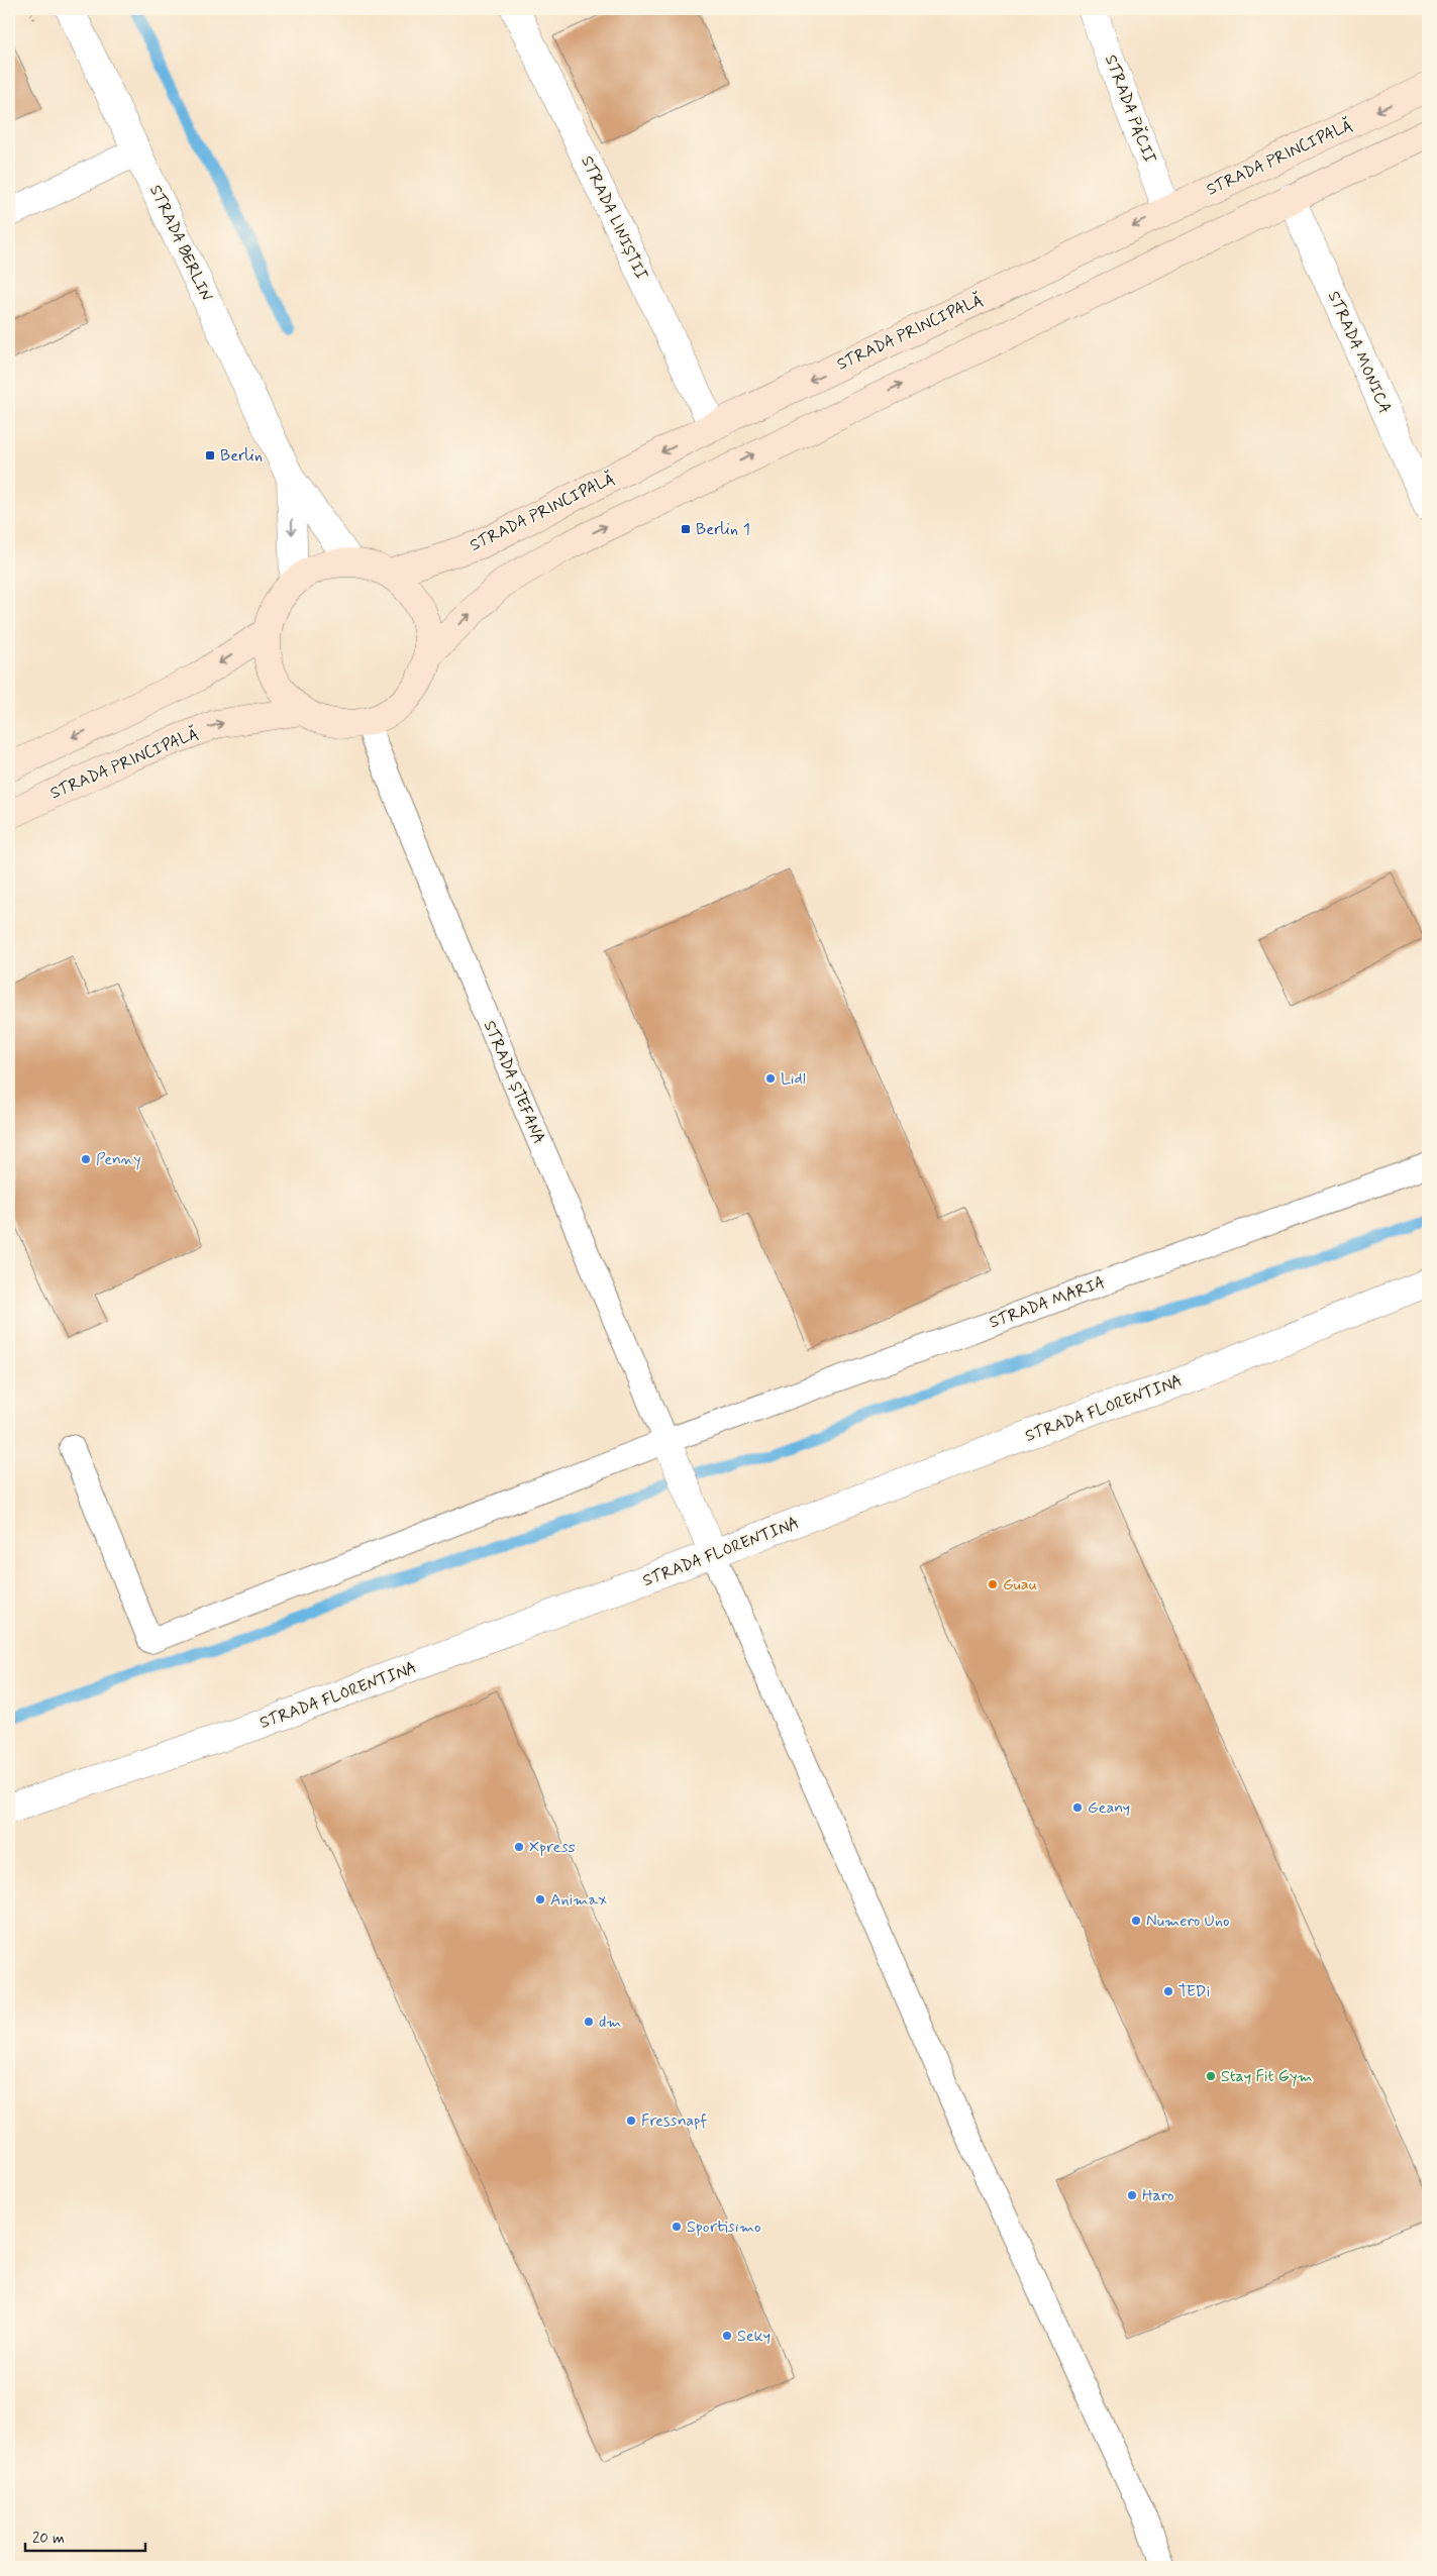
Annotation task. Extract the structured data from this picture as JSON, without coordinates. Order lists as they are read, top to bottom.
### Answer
{
  "streets": {
    "main road": ["STRADA PRINCIPALĂ"],
    "street": [
      "STRADA PĂCII",
      "STRADA LINIȘTII",
      "STRADA BERLIN",
      "STRADA MONICA",
      "STRADA FLORENTINA"
    ],
    "lane": ["STRADA ȘTEFANA", "STRADA MARIA"]
  },
  "crossings": [
    ["STRADA PĂCII", "STRADA PRINCIPALĂ"],
    ["STRADA PRINCIPALĂ", "STRADA LINIȘTII"],
    ["STRADA PRINCIPALĂ", "STRADA BERLIN"],
    ["STRADA PRINCIPALĂ", "STRADA ȘTEFANA"],
    ["STRADA BERLIN", "STRADA ȘTEFANA"],
    ["STRADA ȘTEFANA", "STRADA MARIA"]
  ],
  "places": {
    "transit": ["Berlin", "Berlin 1"],
    "other": [
      "Lidl",
      "Penny",
      "Guau",
      "Geany",
      "Xpress",
      "Animax",
      "Numero Uno",
      "TEDi",
      "dm",
      "Stay Fit Gym",
      "Fressnapf",
      "Haro",
      "Sportisimo",
      "Seky"
    ]
  },
  "scale_bar": "20 m"
}
